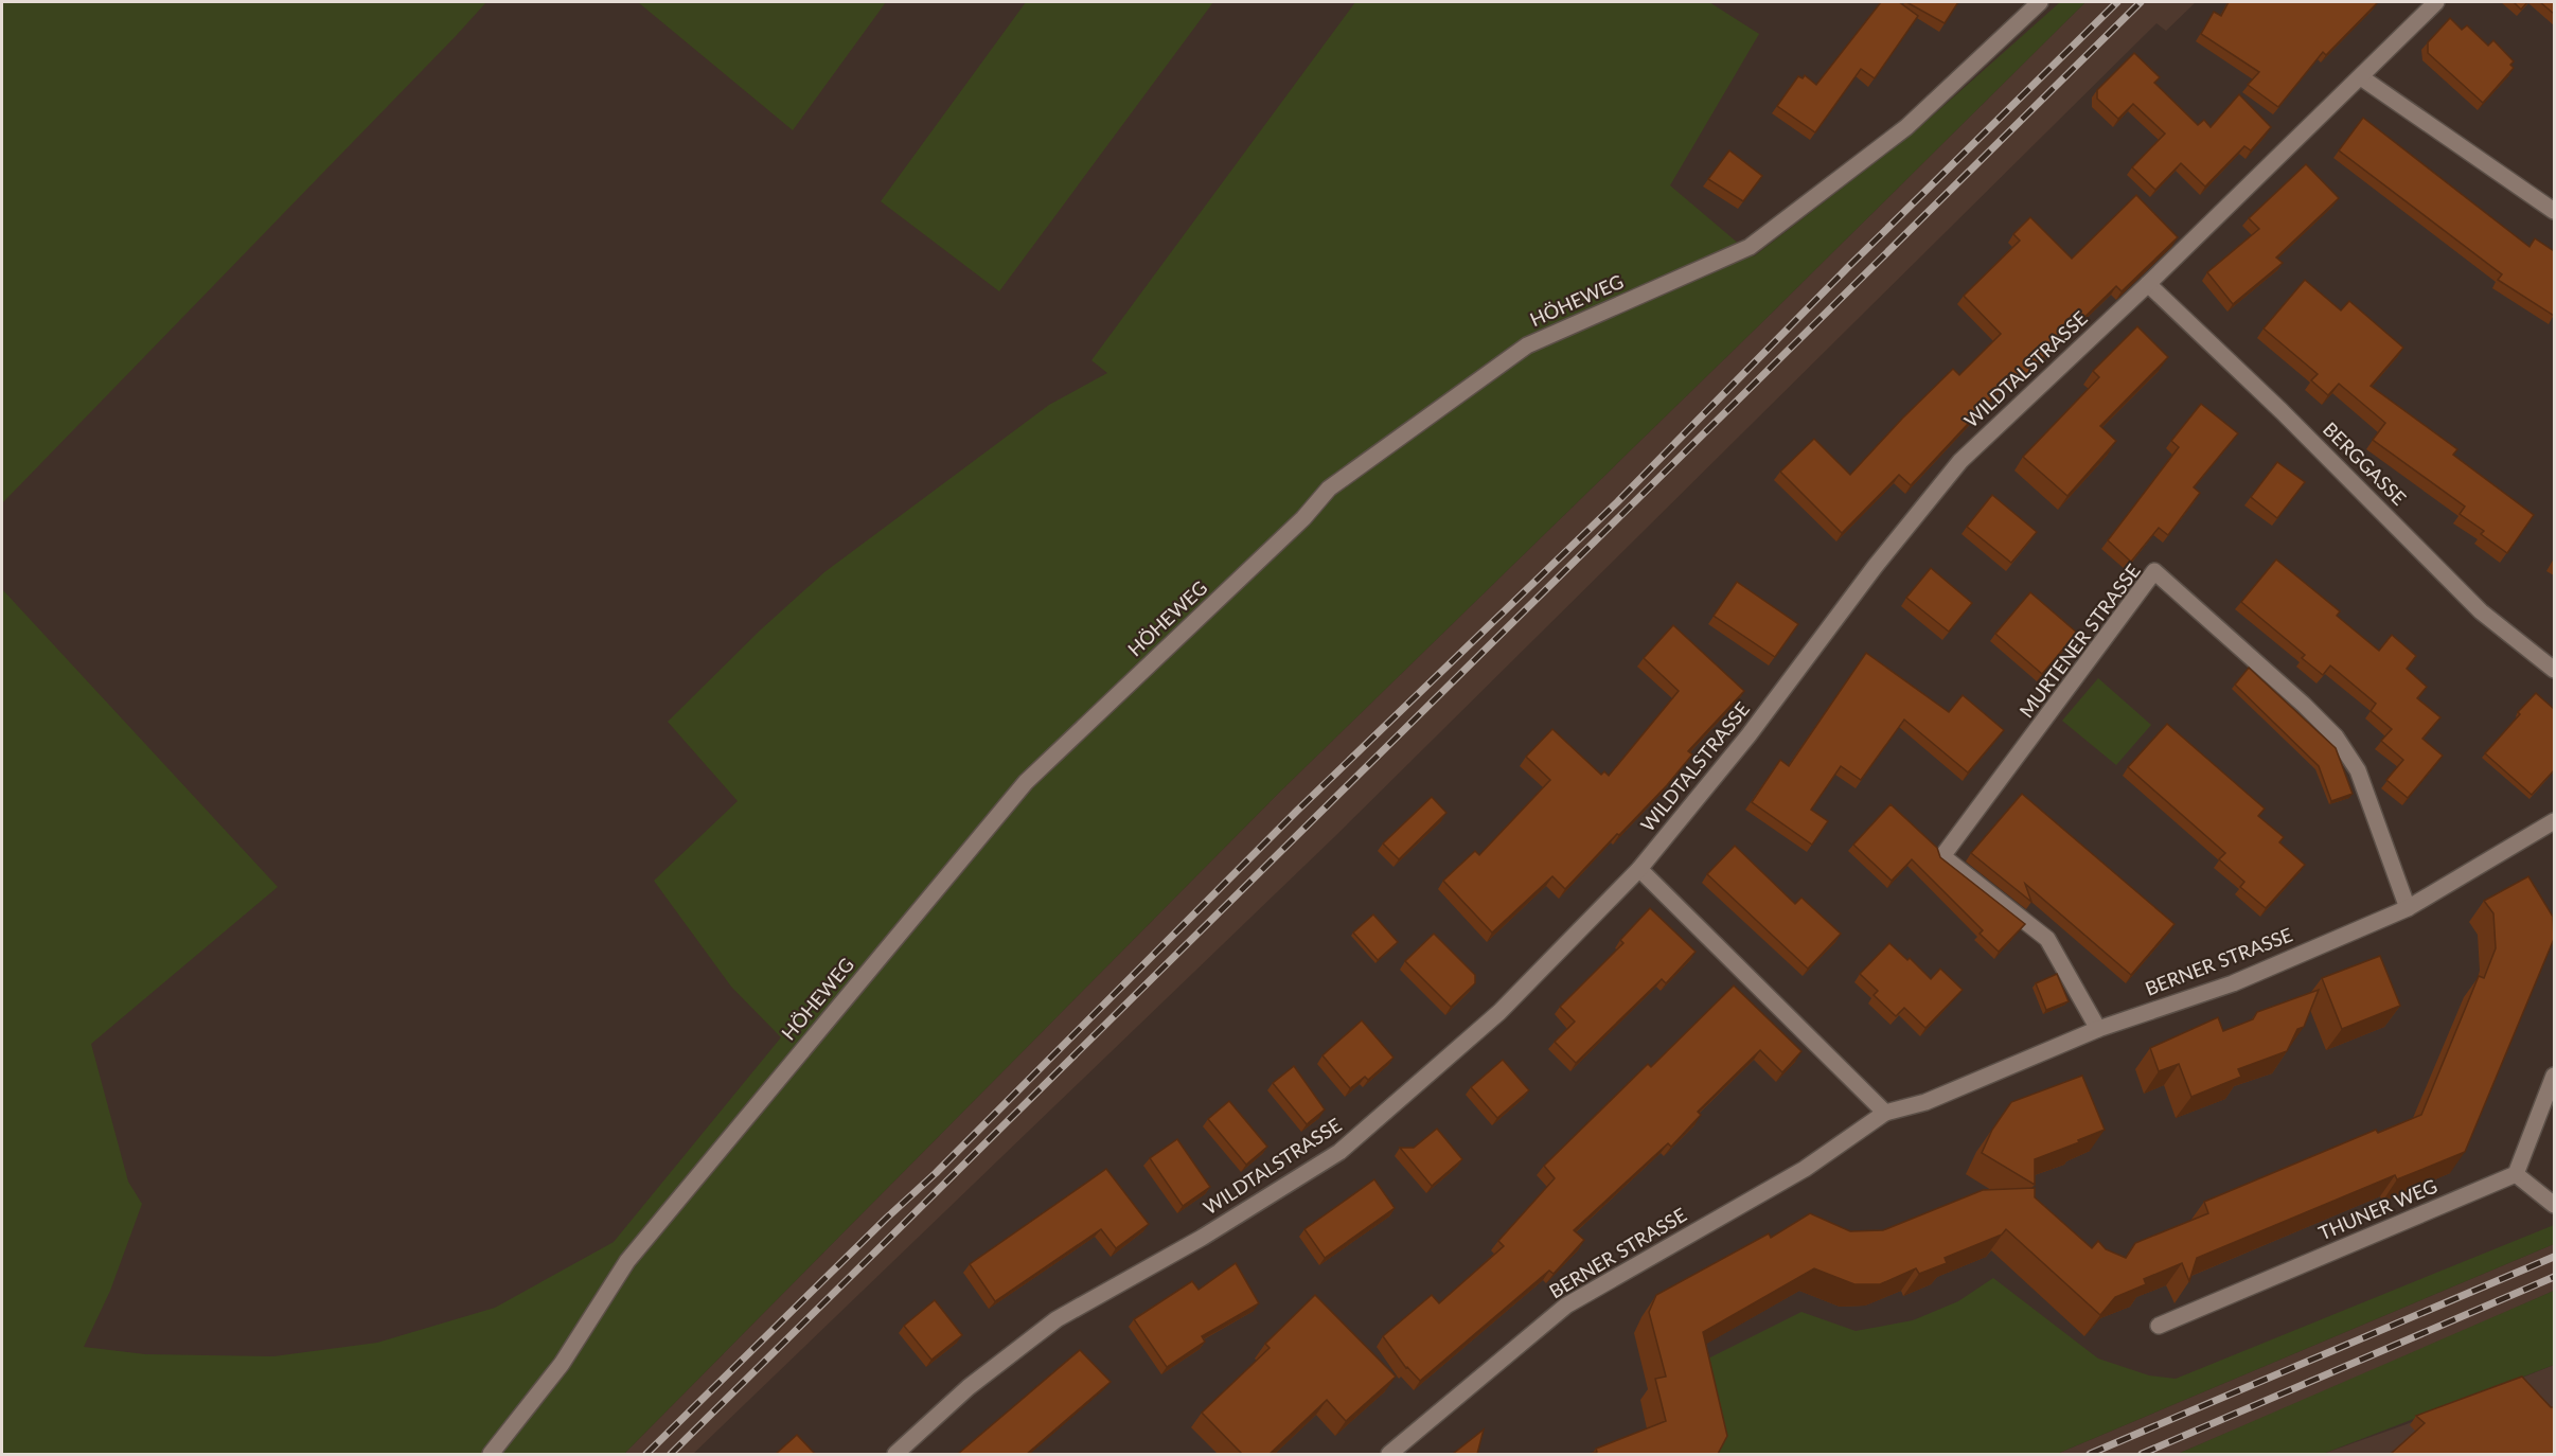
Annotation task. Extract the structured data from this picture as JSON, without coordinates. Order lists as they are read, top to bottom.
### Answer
{
  "streets": {
    "street": [
      "HÖHEWEG",
      "WILDTALSTRASSE",
      "BERGGASSE",
      "MURTENER STRASSE",
      "BERNER STRASSE",
      "THUNER WEG"
    ]
  },
  "crossings": [
    ["WILDTALSTRASSE", "BERGGASSE"],
    ["MURTENER STRASSE", "BERNER STRASSE"]
  ]
}
